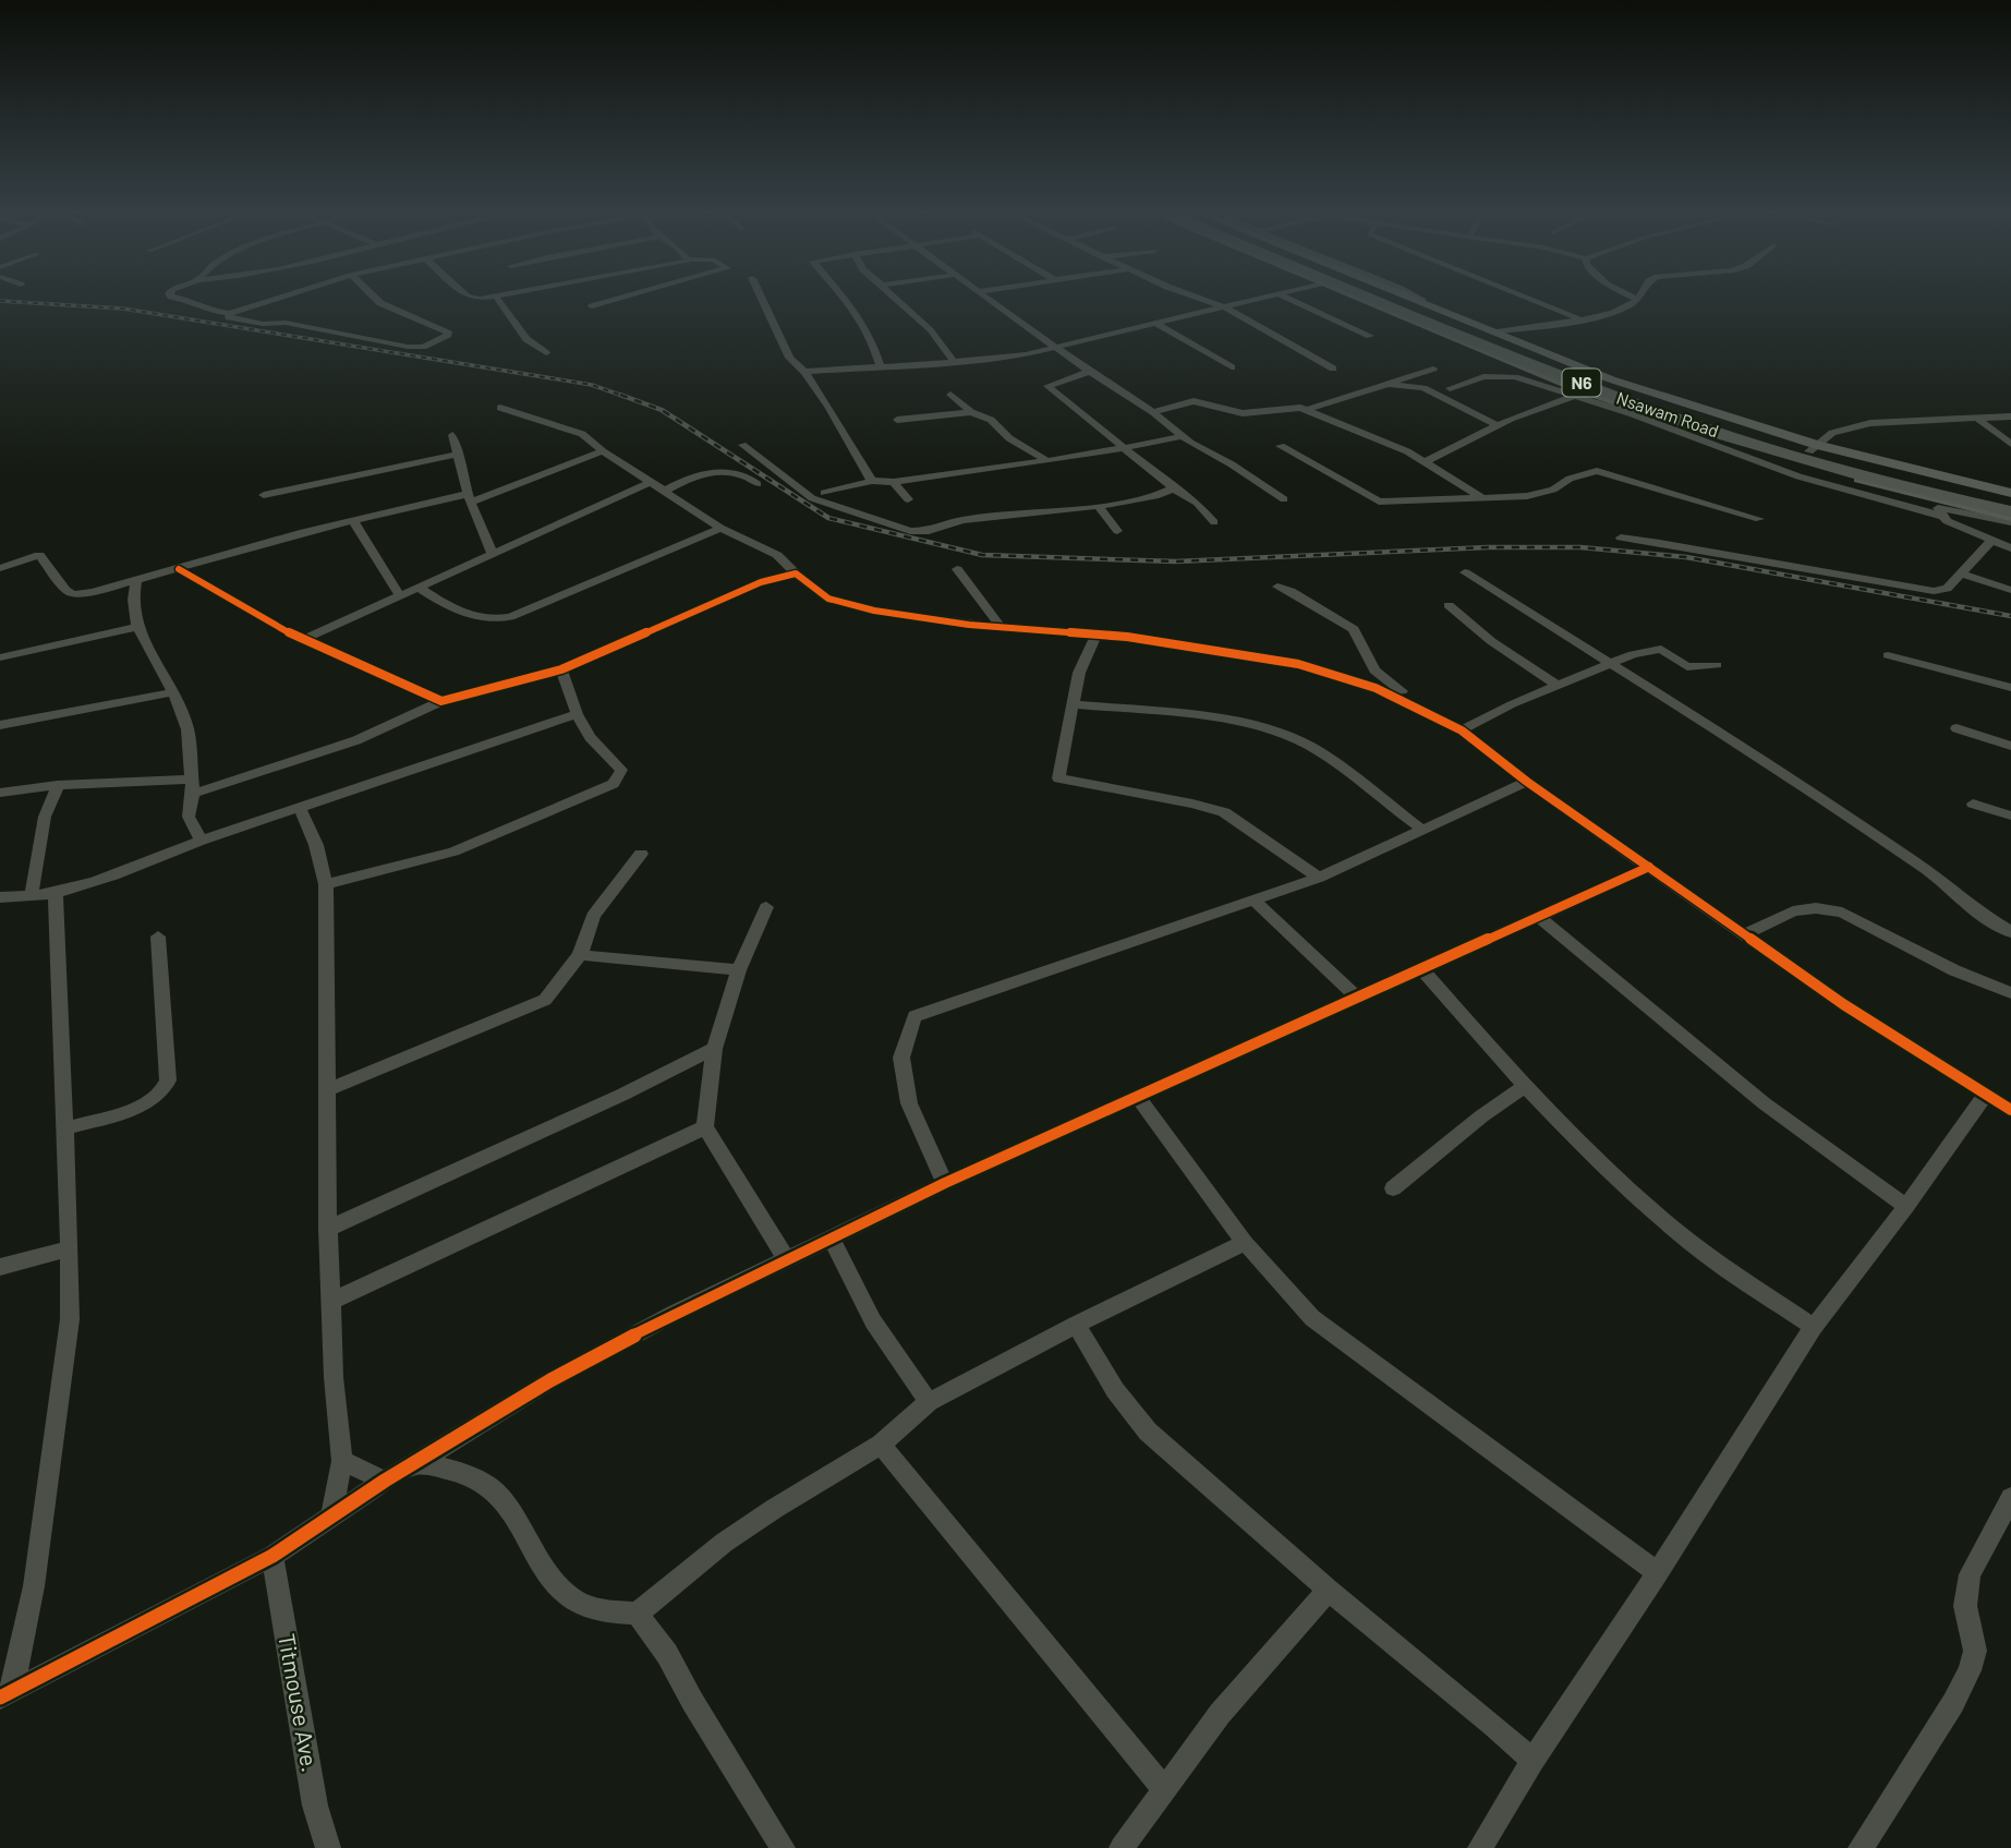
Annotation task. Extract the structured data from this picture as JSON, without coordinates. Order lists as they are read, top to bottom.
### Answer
{
  "streets": {
    "highway": ["N6", "Nsawam Road"],
    "street": ["Titmouse Ave."]
  }
}
